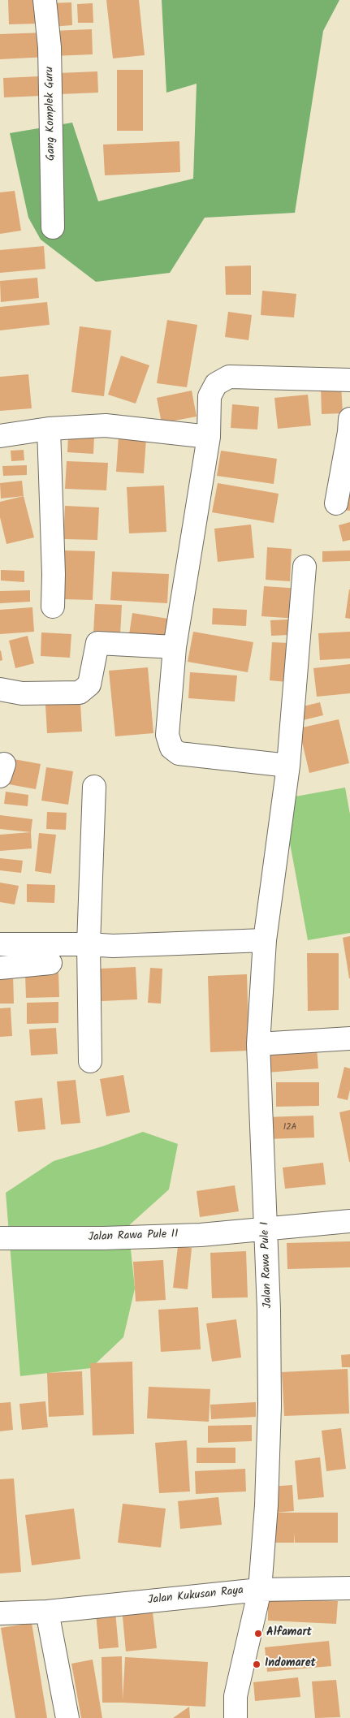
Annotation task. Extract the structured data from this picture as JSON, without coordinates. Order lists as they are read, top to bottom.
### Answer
{
  "streets": {
    "street": [
      "Gang Komplek Guru",
      "Jalan Rawa Pule II",
      "Jalan Rawa Pule I",
      "Jalan Kukusan Raya"
    ]
  },
  "crossings": [
    ["Jalan Rawa Pule II", "Jalan Rawa Pule I"],
    ["Jalan Rawa Pule I", "Jalan Kukusan Raya"]
  ],
  "places": ["Alfamart", "Indomaret"],
  "house_numbers": ["12A"]
}
